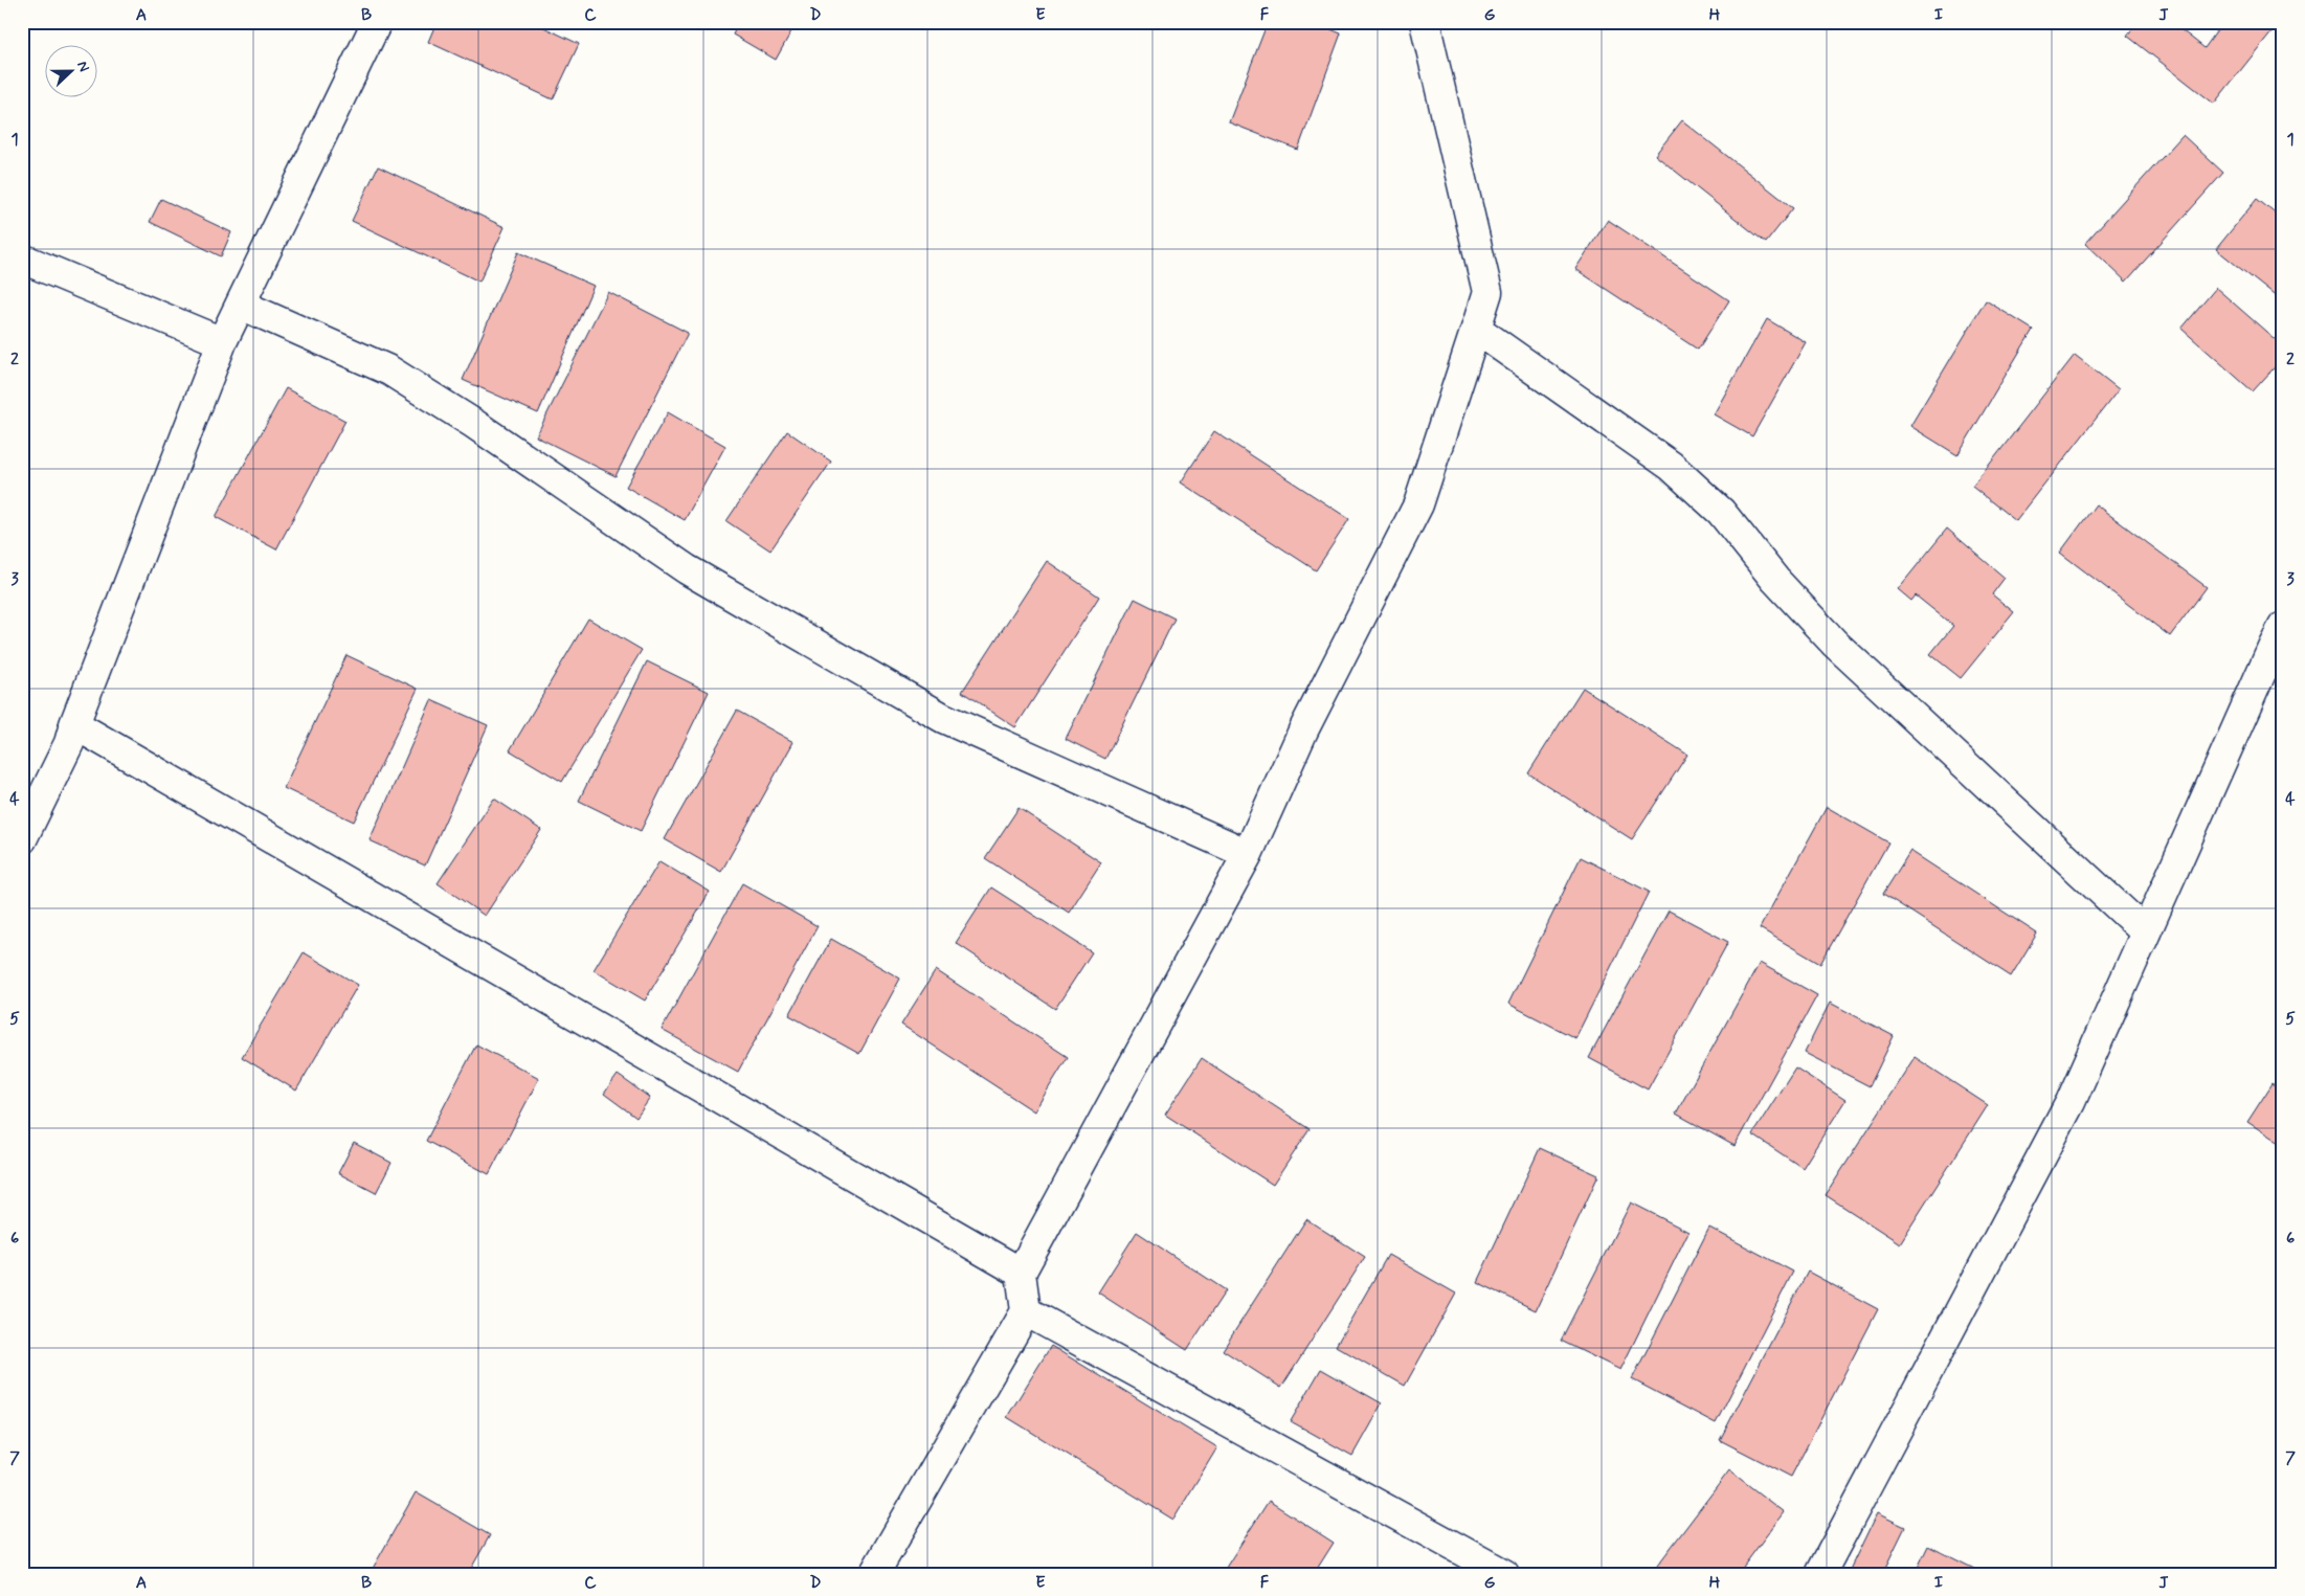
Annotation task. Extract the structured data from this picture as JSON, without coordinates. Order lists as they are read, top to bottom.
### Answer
{
  "north": "right",
  "grid": {
    "columns": [
      "A",
      "B",
      "C",
      "D",
      "E",
      "F",
      "G",
      "H",
      "I",
      "J"
    ],
    "rows": [
      "1",
      "2",
      "3",
      "4",
      "5",
      "6",
      "7"
    ]
  }
}
